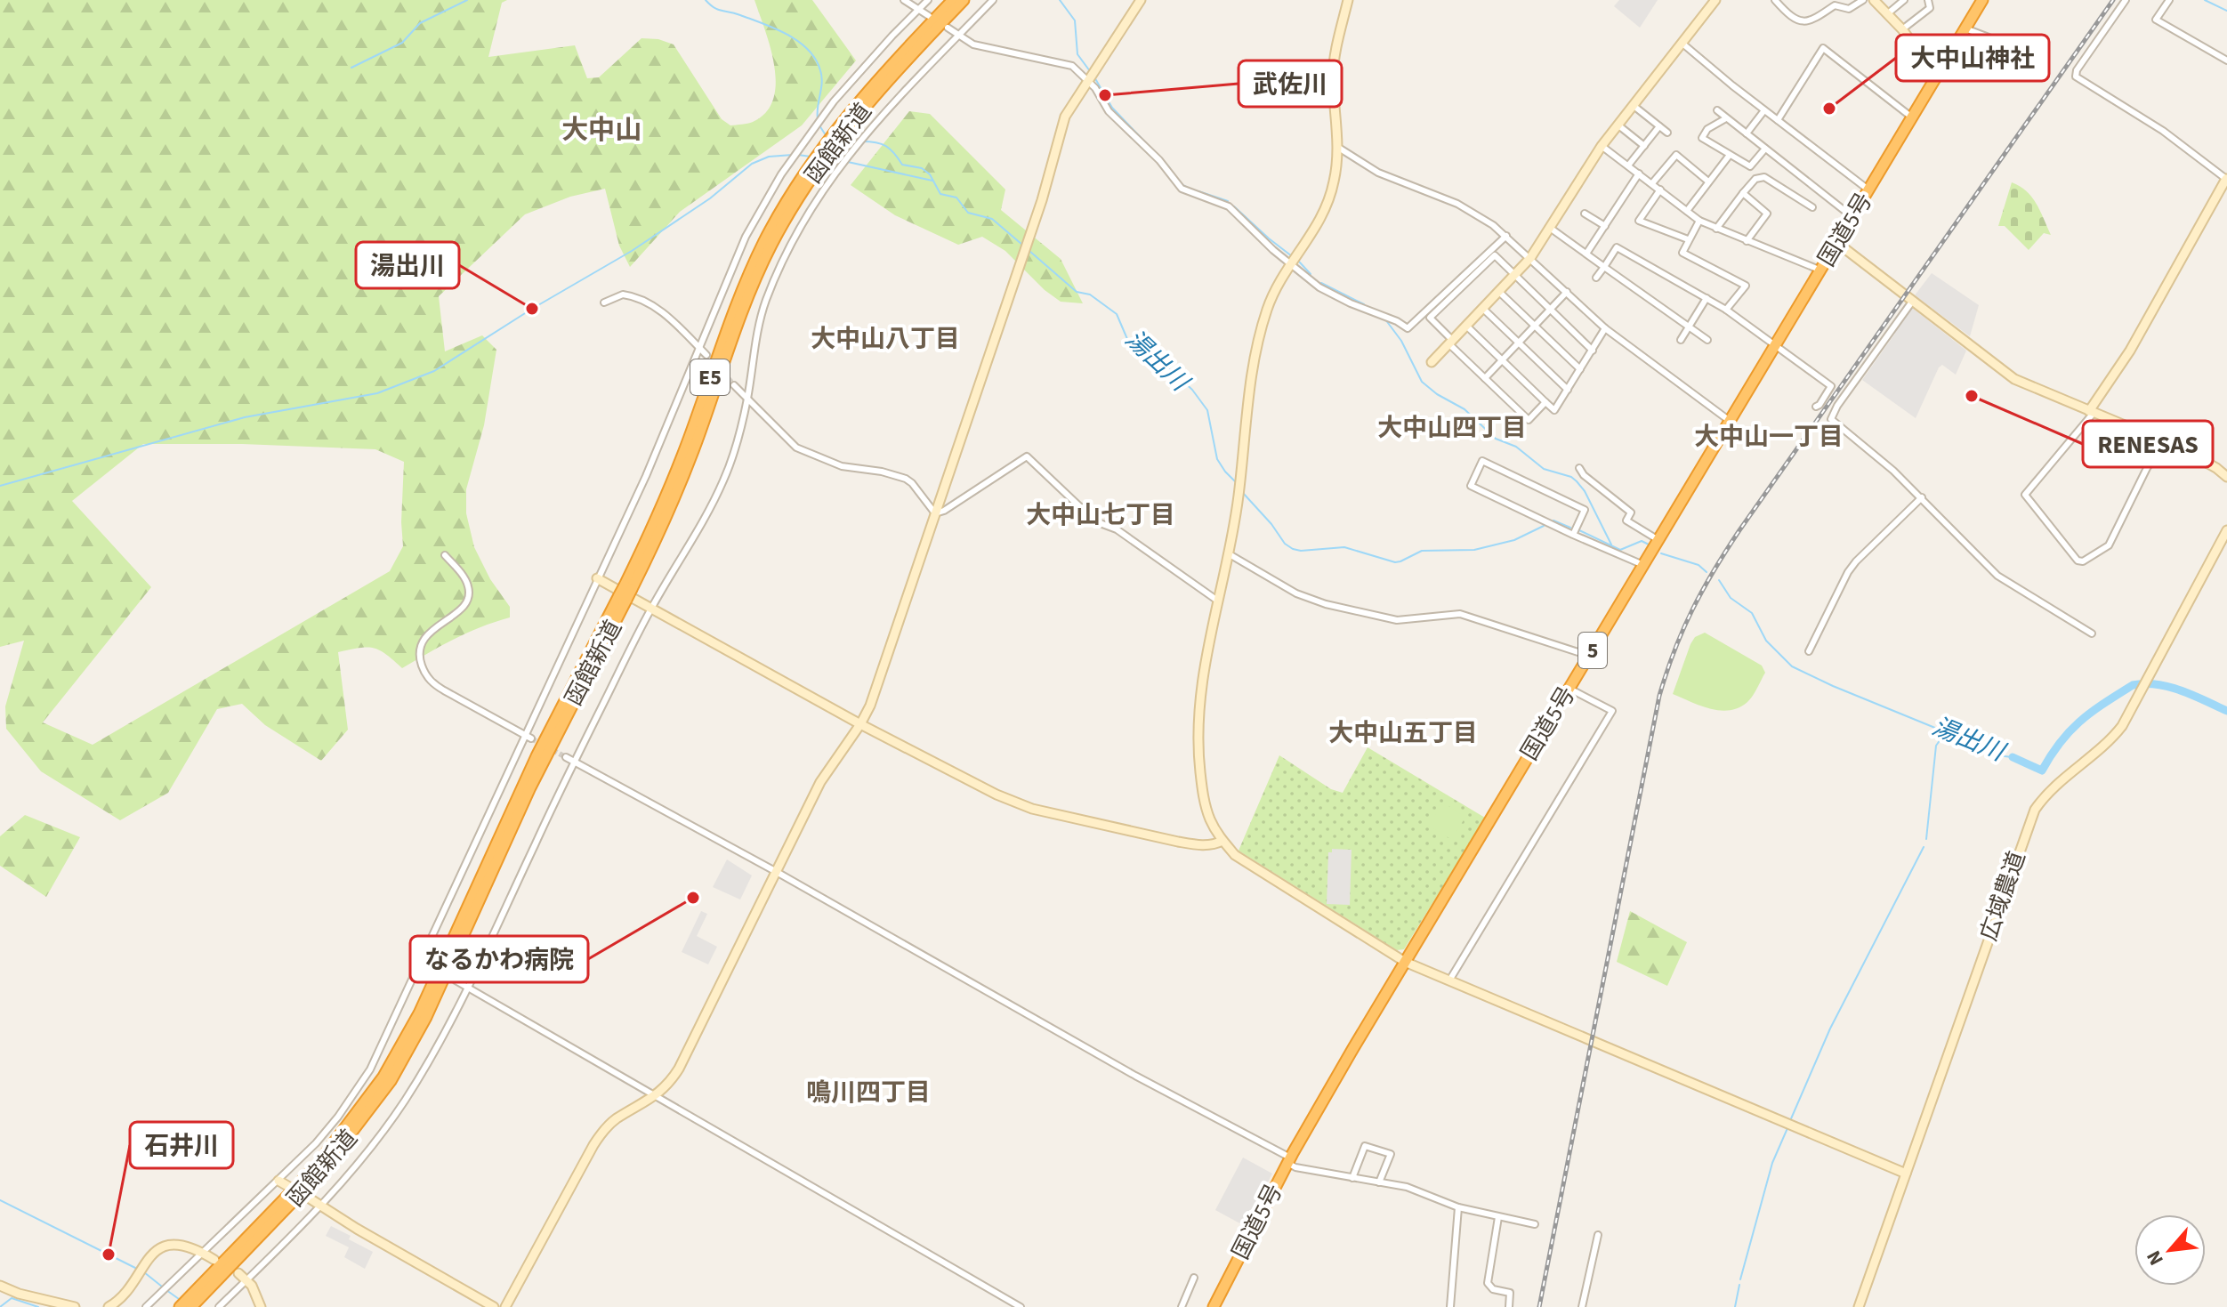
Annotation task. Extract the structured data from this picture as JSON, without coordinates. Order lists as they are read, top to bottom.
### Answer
{
  "streets": {
    "highway": [
      "函館新道",
      "国道5号",
      "E5",
      "5"
    ],
    "street": ["広域農道"]
  },
  "districts": [
    "大中山",
    "大中山八丁目",
    "大中山四丁目",
    "大中山一丁目",
    "大中山七丁目",
    "大中山五丁目",
    "鳴川四丁目"
  ],
  "water": ["湯出川"],
  "places": [
    "武佐川",
    "大中山神社",
    "湯出川",
    "RENESAS",
    "なるかわ病院",
    "石井川"
  ],
  "north": "bottom left"
}
